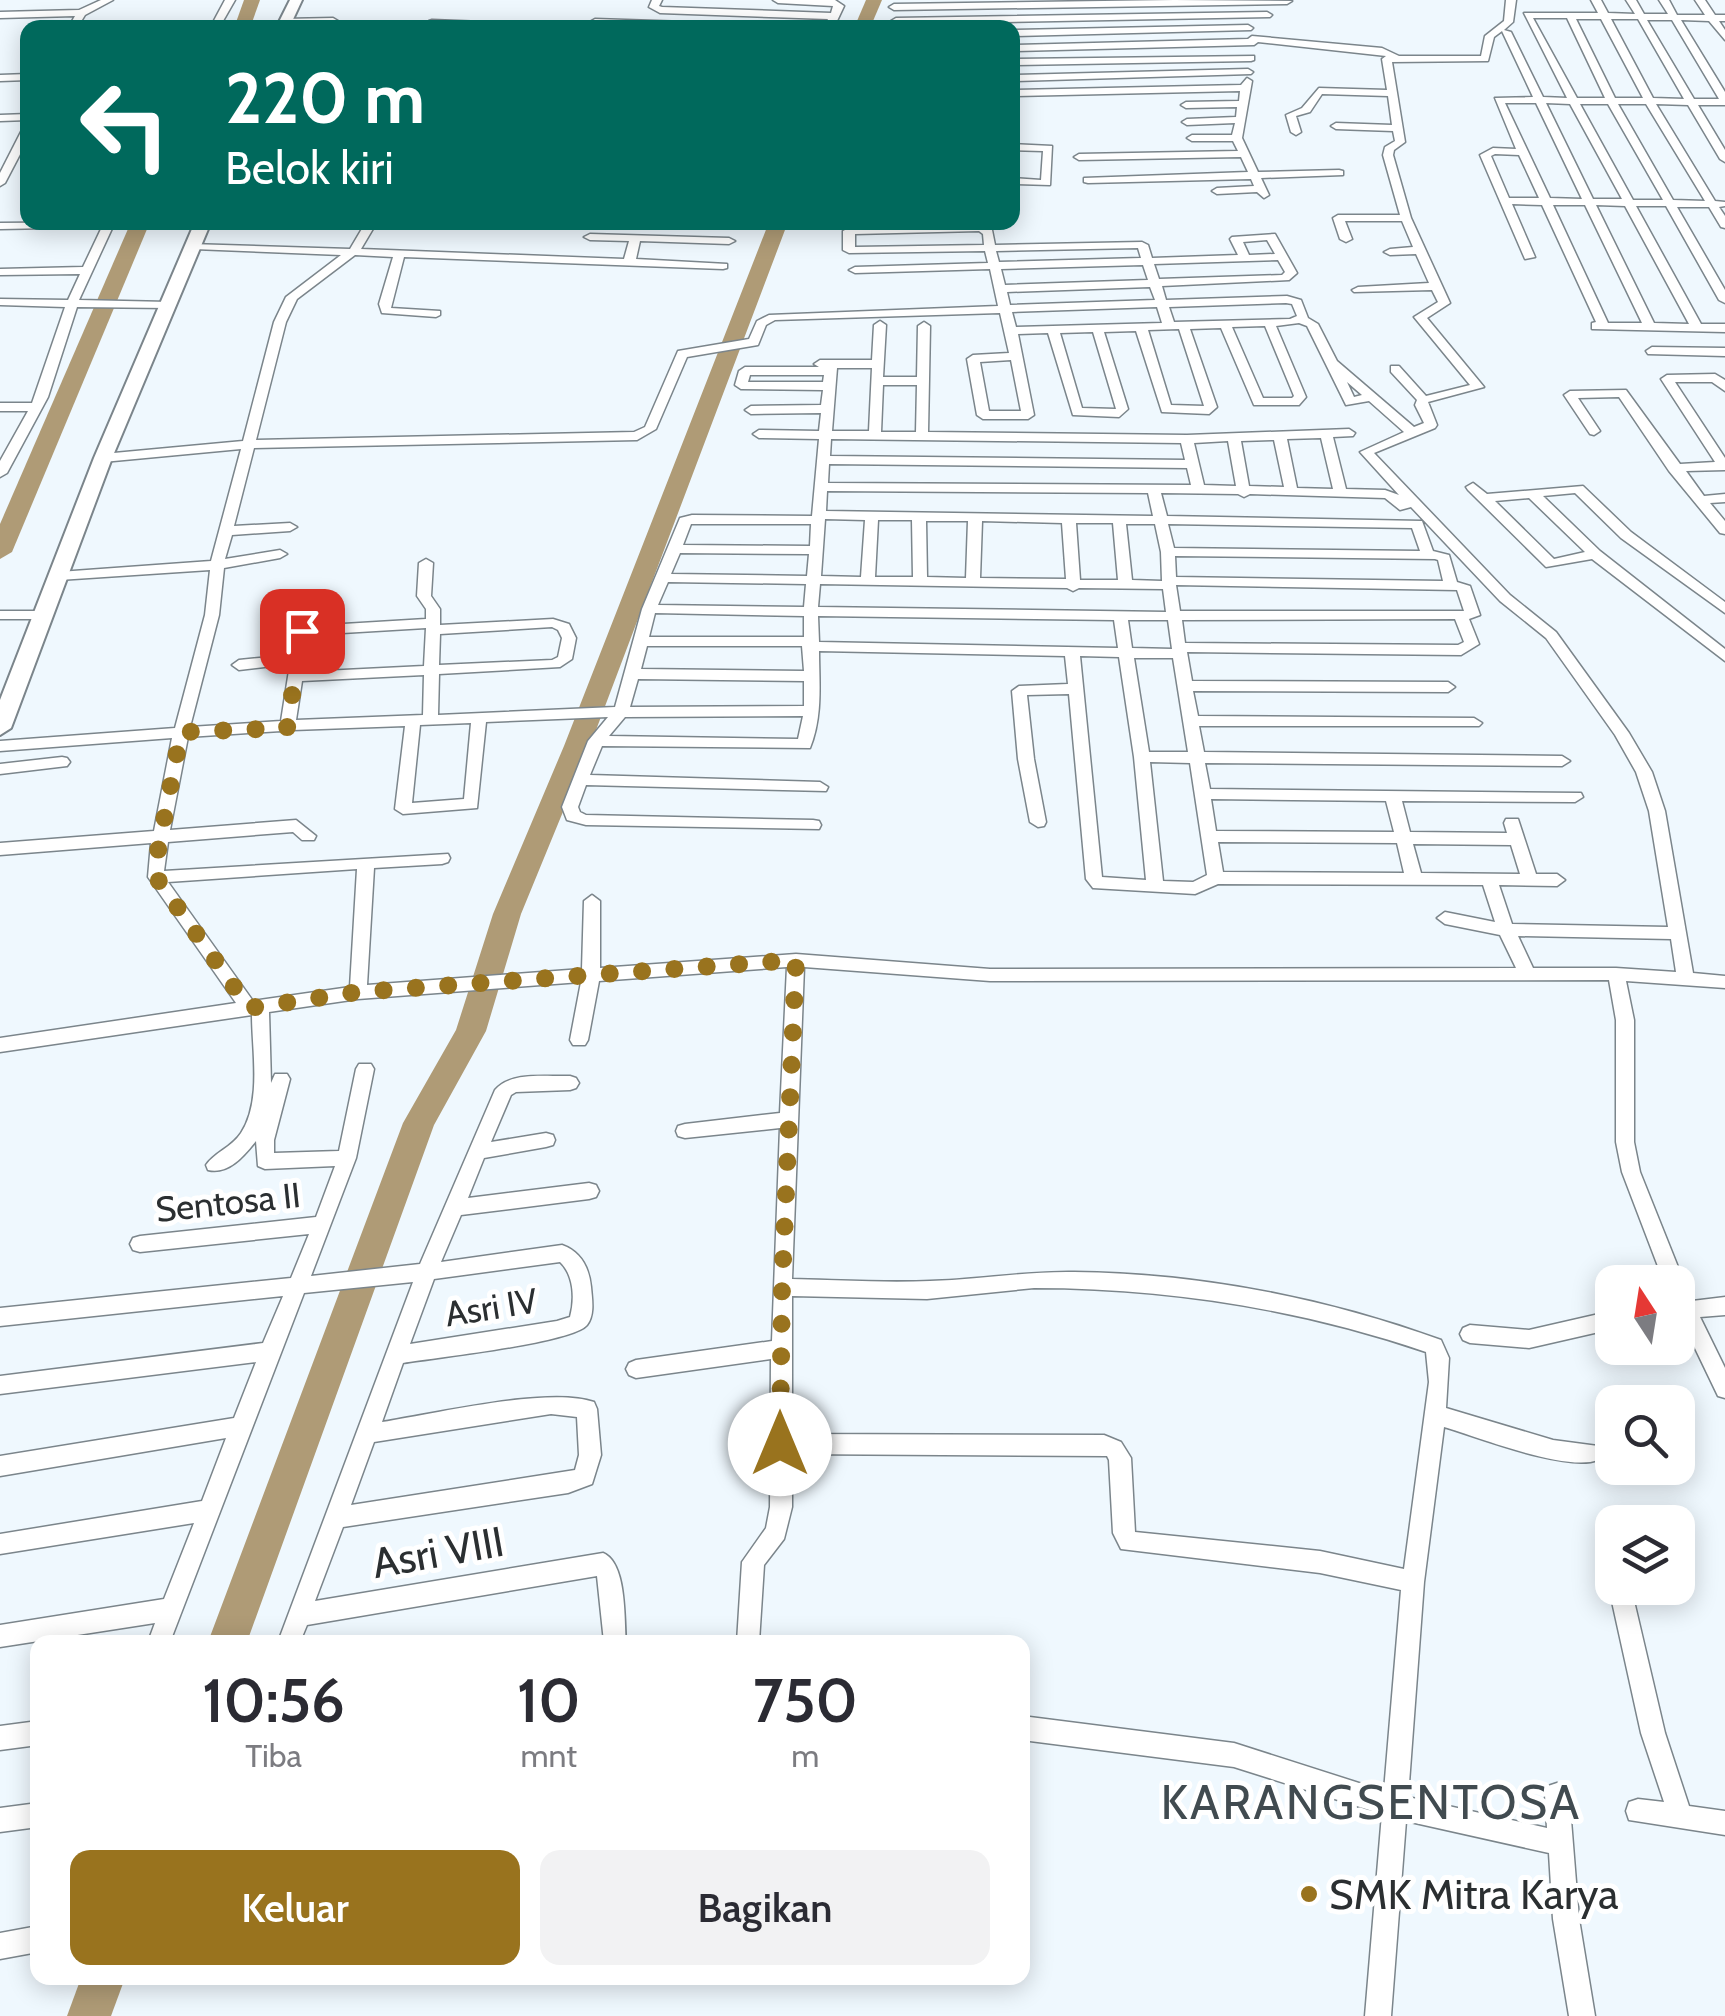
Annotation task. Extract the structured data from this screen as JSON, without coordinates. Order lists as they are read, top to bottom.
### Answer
{
  "streets": {
    "street": ["Sentosa II", "Asri IV", "Asri VIII"]
  },
  "districts": ["KARANGSENTOSA"],
  "places": ["SMK Mitra Karya"],
  "north": "top",
  "page": {
    "turn": ["220 m", "Belok kiri"],
    "eta": [
      "10:56",
      "Tiba",
      "10",
      "mnt",
      "750",
      "m"
    ],
    "buttons": ["Keluar", "Bagikan"]
  }
}
